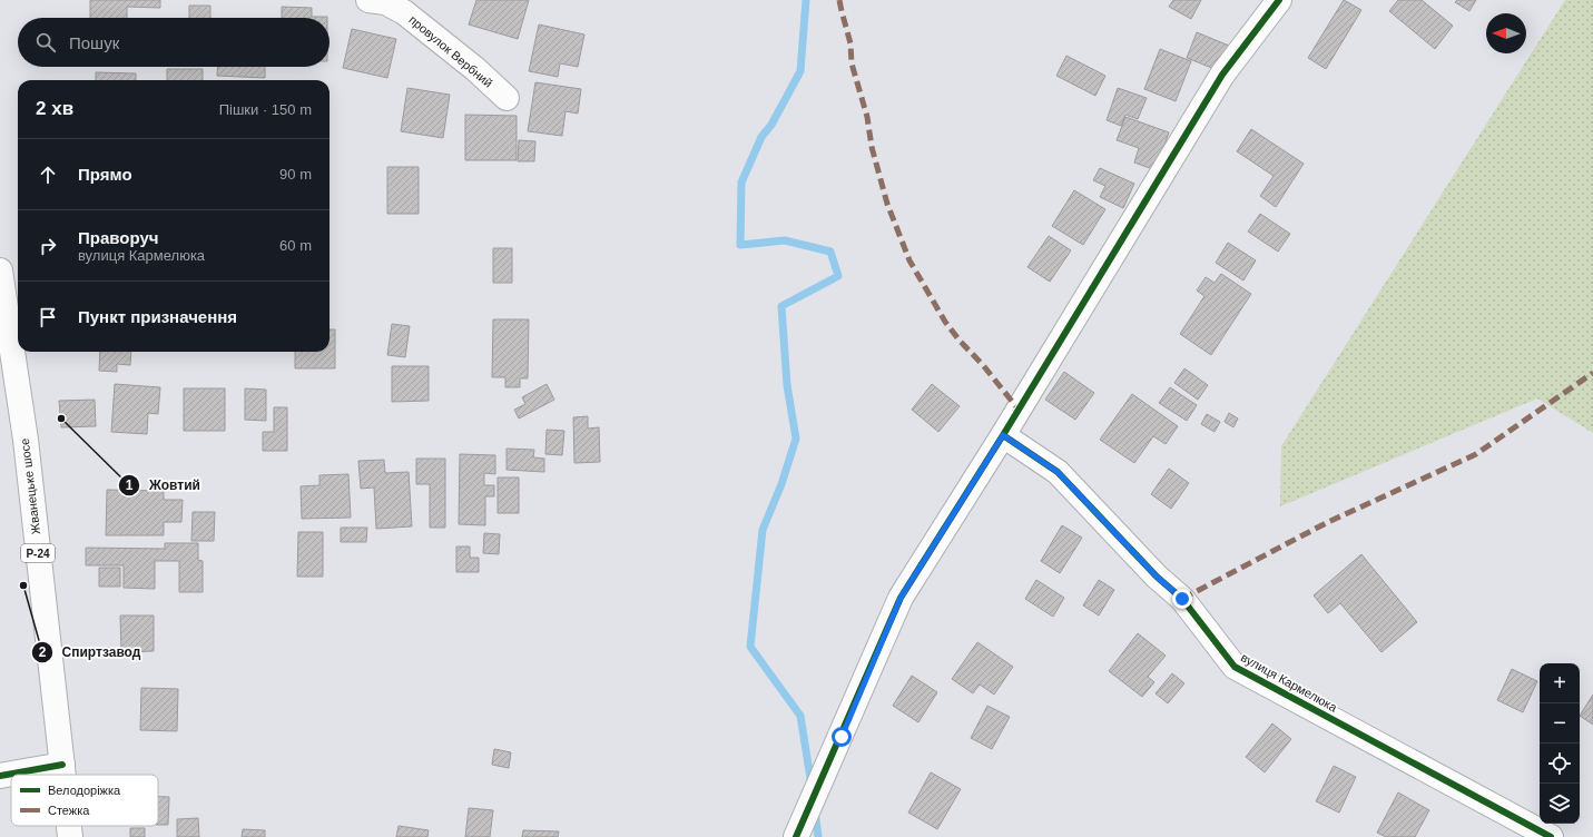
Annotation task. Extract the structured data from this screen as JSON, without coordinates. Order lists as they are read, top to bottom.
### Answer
{
  "streets": {
    "street": [
      "провулок Вербний",
      "Жванецьке шосе",
      "Р-24",
      "вулиця Кармелюка"
    ]
  },
  "places": ["Жовтий", "Спиртзавод"],
  "legend": ["Велодоріжка", "Стежка"],
  "north": "left",
  "page": {
    "search": "Пошук",
    "heading": ["2 хв", "Пішки · 150 m"],
    "list": [
      ["Прямо", "90 m"],
      ["Праворуч", "вулиця Кармелюка", "60 m"],
      "Пункт призначення"
    ],
    "map_buttons": ["+", "−"]
  }
}
